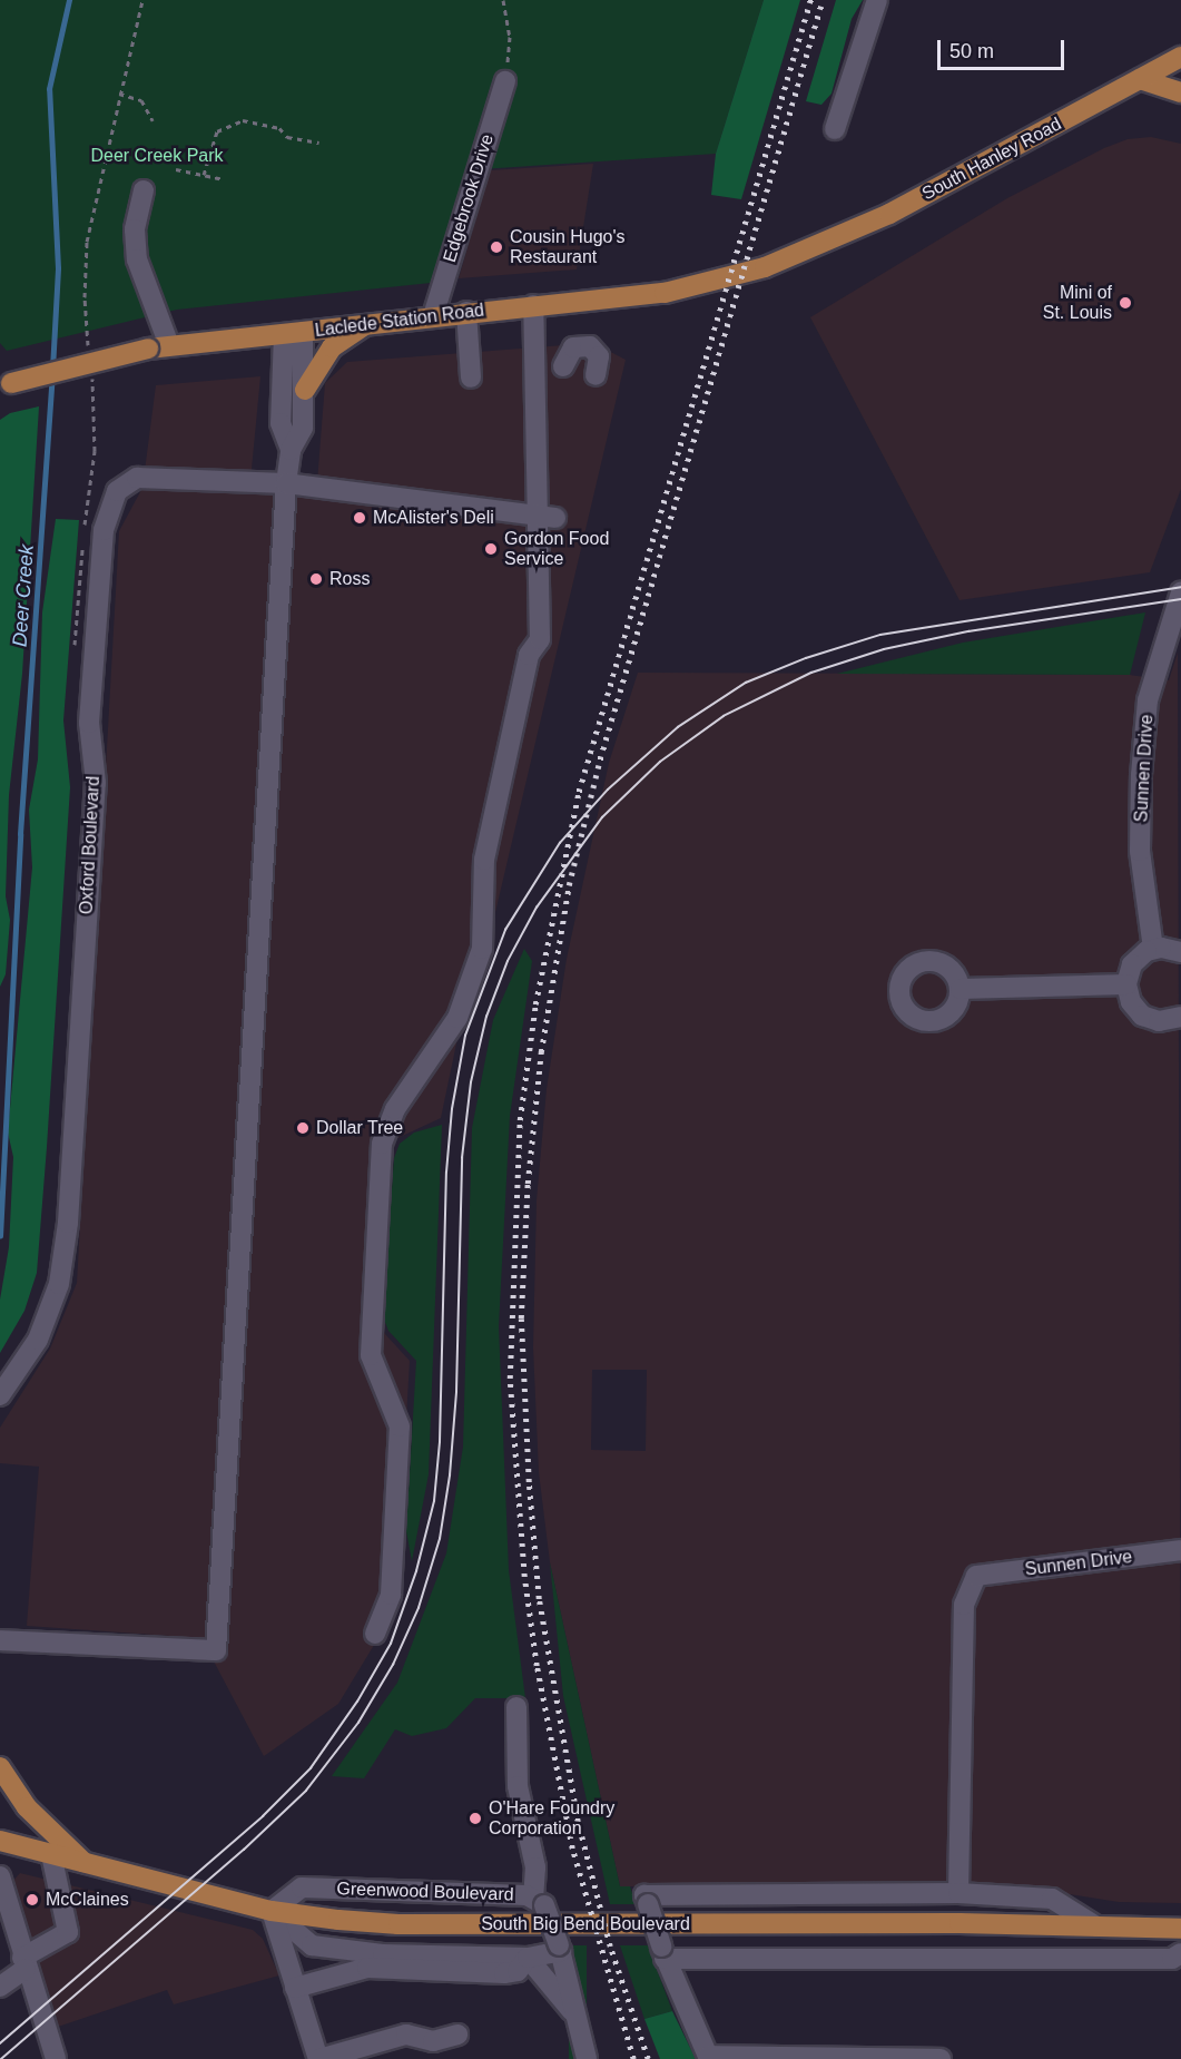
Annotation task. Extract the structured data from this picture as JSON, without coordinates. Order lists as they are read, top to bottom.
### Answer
{
  "streets": {
    "main road": ["South Hanley Road", "Laclede Station Road", "South Big Bend Boulevard"],
    "street": [
      "Edgebrook Drive",
      "Sunnen Drive",
      "Oxford Boulevard",
      "Greenwood Boulevard"
    ]
  },
  "crossings": [
    ["South Hanley Road", "Laclede Station Road"],
    ["Edgebrook Drive", "Laclede Station Road"],
    ["Greenwood Boulevard", "South Big Bend Boulevard"]
  ],
  "water": ["Deer Creek"],
  "parks": ["Deer Creek Park"],
  "places": [
    "Cousin Hugo's Restaurant",
    "Mini of St. Louis",
    "McAlister's Deli",
    "Gordon Food Service",
    "Ross",
    "Dollar Tree",
    "O'Hare Foundry Corporation",
    "McClaines"
  ],
  "scale_bar": "50 m"
}
